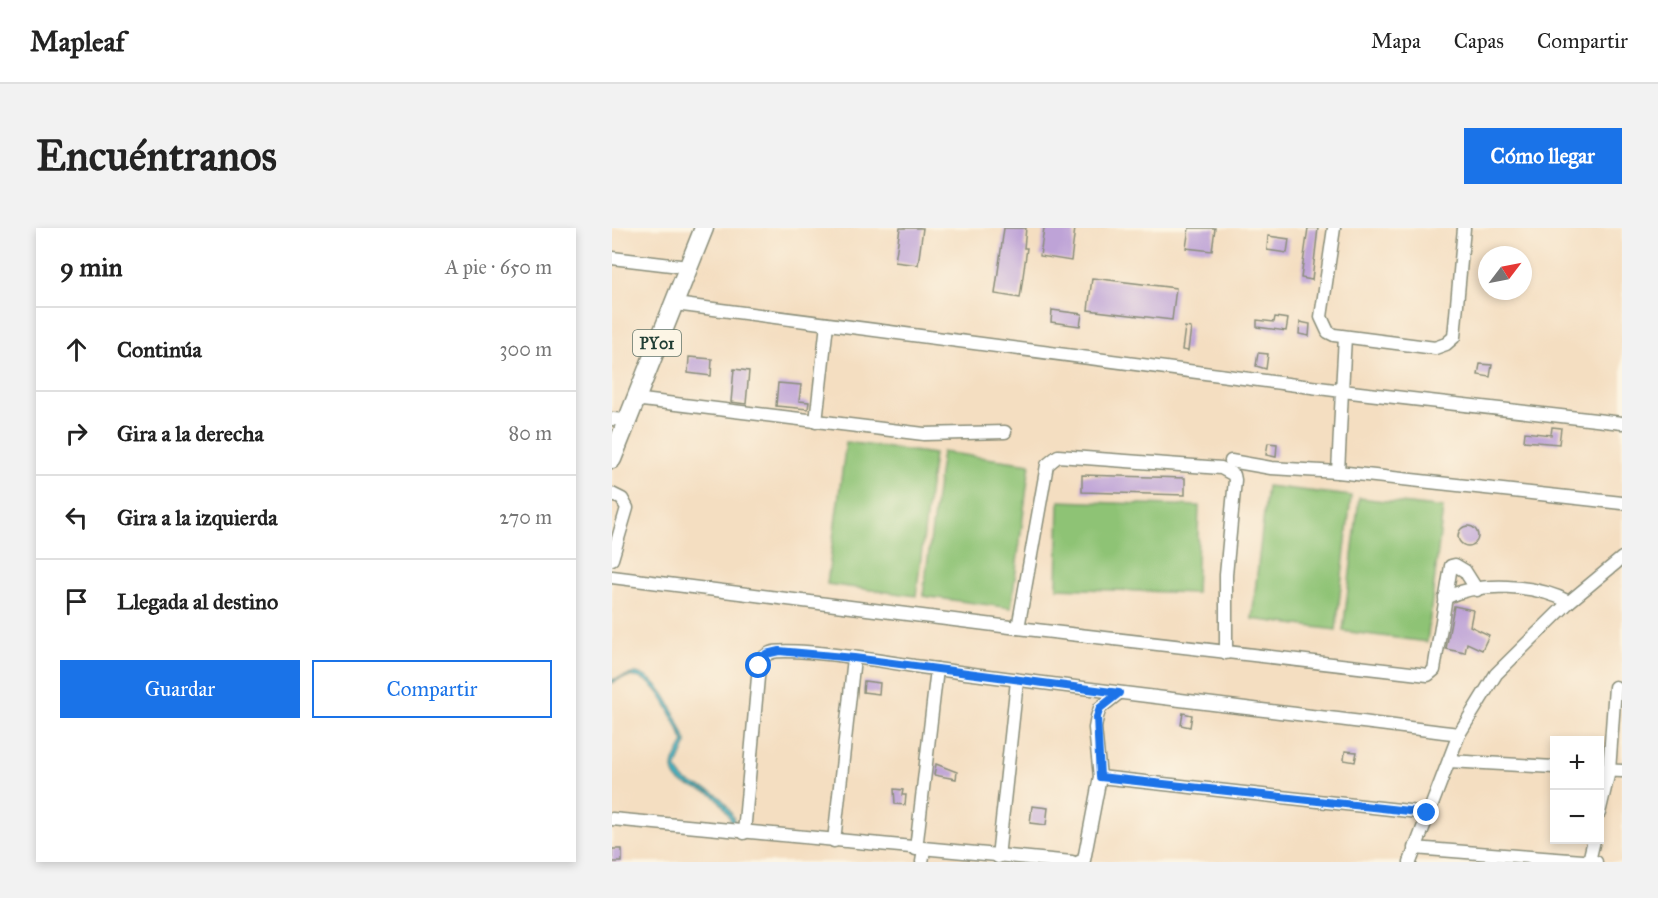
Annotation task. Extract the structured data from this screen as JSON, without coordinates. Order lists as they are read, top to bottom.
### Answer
{
  "streets": {
    "highway": ["PY01"]
  },
  "north": "top right",
  "page": {
    "header": "Mapleaf",
    "nav": ["Mapa", "Capas", "Compartir"],
    "buttons": [
      "Cómo llegar",
      ["Guardar", "Compartir"]
    ],
    "title": "Encuéntranos",
    "heading": ["9 min", "A pie · 650 m"],
    "list": [
      ["Continúa", "300 m"],
      ["Gira a la derecha", "80 m"],
      ["Gira a la izquierda", "270 m"],
      "Llegada al destino"
    ],
    "map_buttons": ["+", "−"]
  }
}
